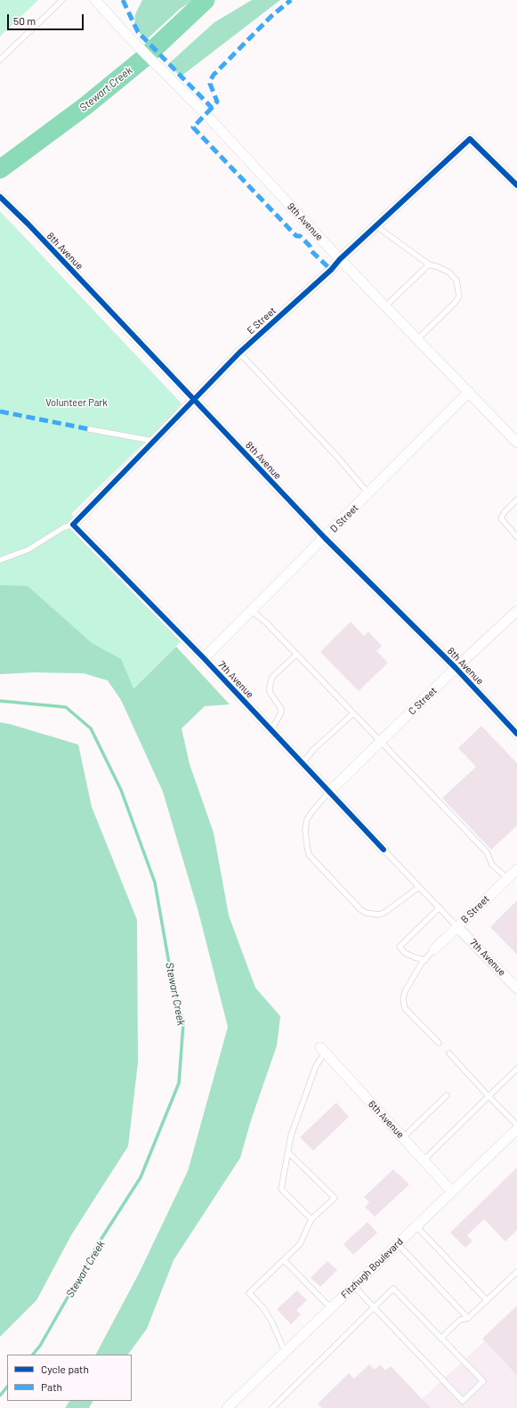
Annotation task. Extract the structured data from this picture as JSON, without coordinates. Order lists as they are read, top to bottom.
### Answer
{
  "streets": {
    "street": [
      "9th Avenue",
      "8th Avenue",
      "E Street",
      "D Street",
      "7th Avenue",
      "C Street",
      "B Street",
      "6th Avenue",
      "Fitzhugh Boulevard"
    ]
  },
  "crossings": [
    ["9th Avenue", "E Street"],
    ["9th Avenue", "D Street"],
    ["8th Avenue", "E Street"],
    ["8th Avenue", "D Street"],
    ["8th Avenue", "C Street"],
    ["E Street", "7th Avenue"],
    ["D Street", "7th Avenue"],
    ["7th Avenue", "C Street"],
    ["7th Avenue", "B Street"],
    ["6th Avenue", "Fitzhugh Boulevard"]
  ],
  "water": ["Stewart Creek"],
  "parks": ["Volunteer Park"],
  "legend": ["Cycle path", "Path"],
  "scale_bar": "50 m"
}
